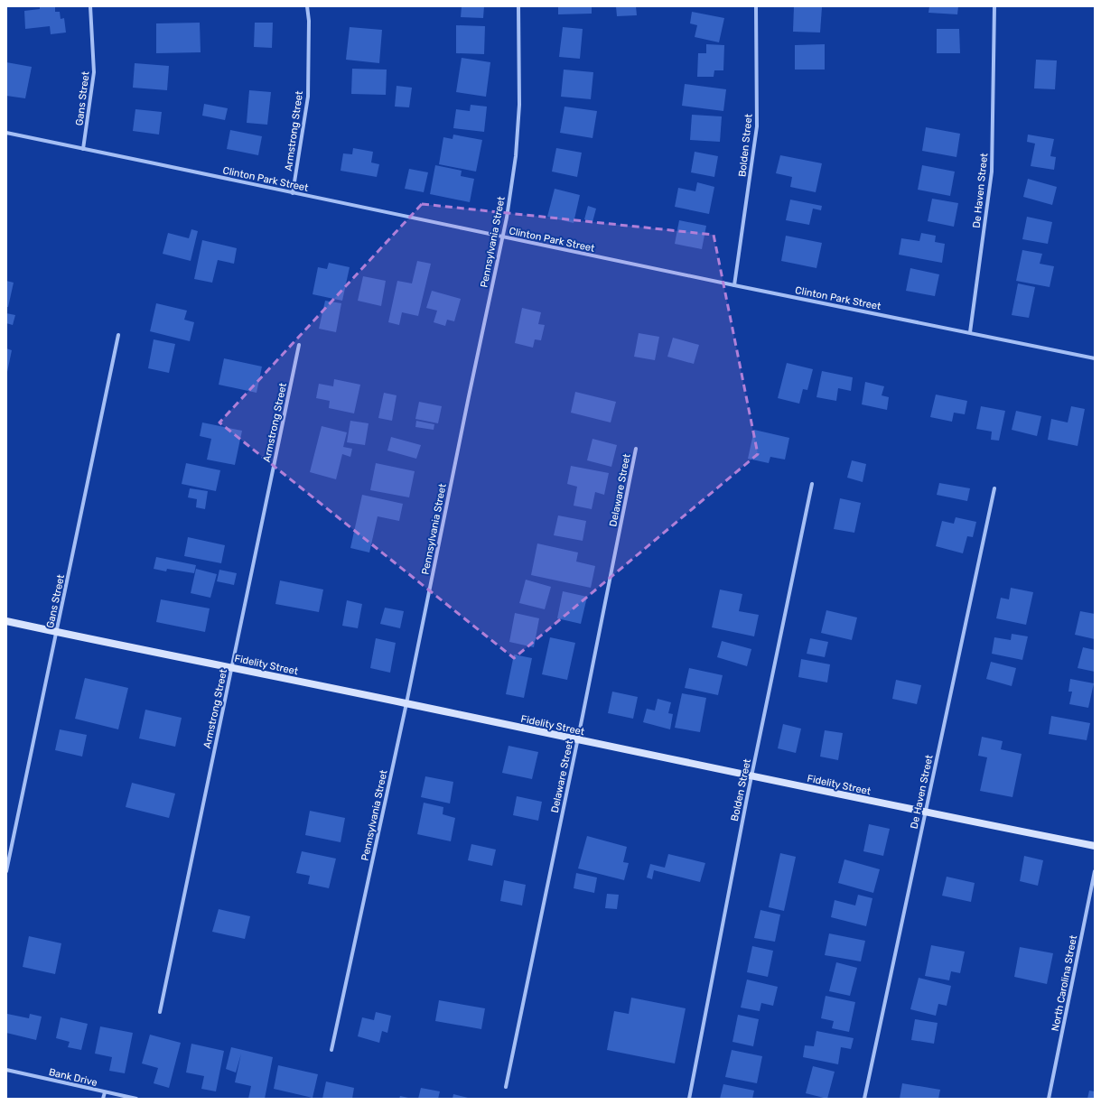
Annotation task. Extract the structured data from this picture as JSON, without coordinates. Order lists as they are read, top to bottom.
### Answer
{
  "streets": {
    "main road": ["Fidelity Street"],
    "street": [
      "Gans Street",
      "Armstrong Street",
      "Bolden Street",
      "Clinton Park Street",
      "De Haven Street",
      "Pennsylvania Street",
      "Delaware Street",
      "North Carolina Street",
      "Bank Drive"
    ]
  },
  "crossings": [
    ["Gans Street", "Clinton Park Street"],
    ["Gans Street", "Fidelity Street"],
    ["Armstrong Street", "Clinton Park Street"],
    ["Armstrong Street", "Fidelity Street"],
    ["Bolden Street", "Clinton Park Street"],
    ["Bolden Street", "Fidelity Street"],
    ["Clinton Park Street", "De Haven Street"],
    ["Clinton Park Street", "Pennsylvania Street"],
    ["De Haven Street", "Fidelity Street"],
    ["Pennsylvania Street", "Fidelity Street"],
    ["Delaware Street", "Fidelity Street"]
  ]
}
